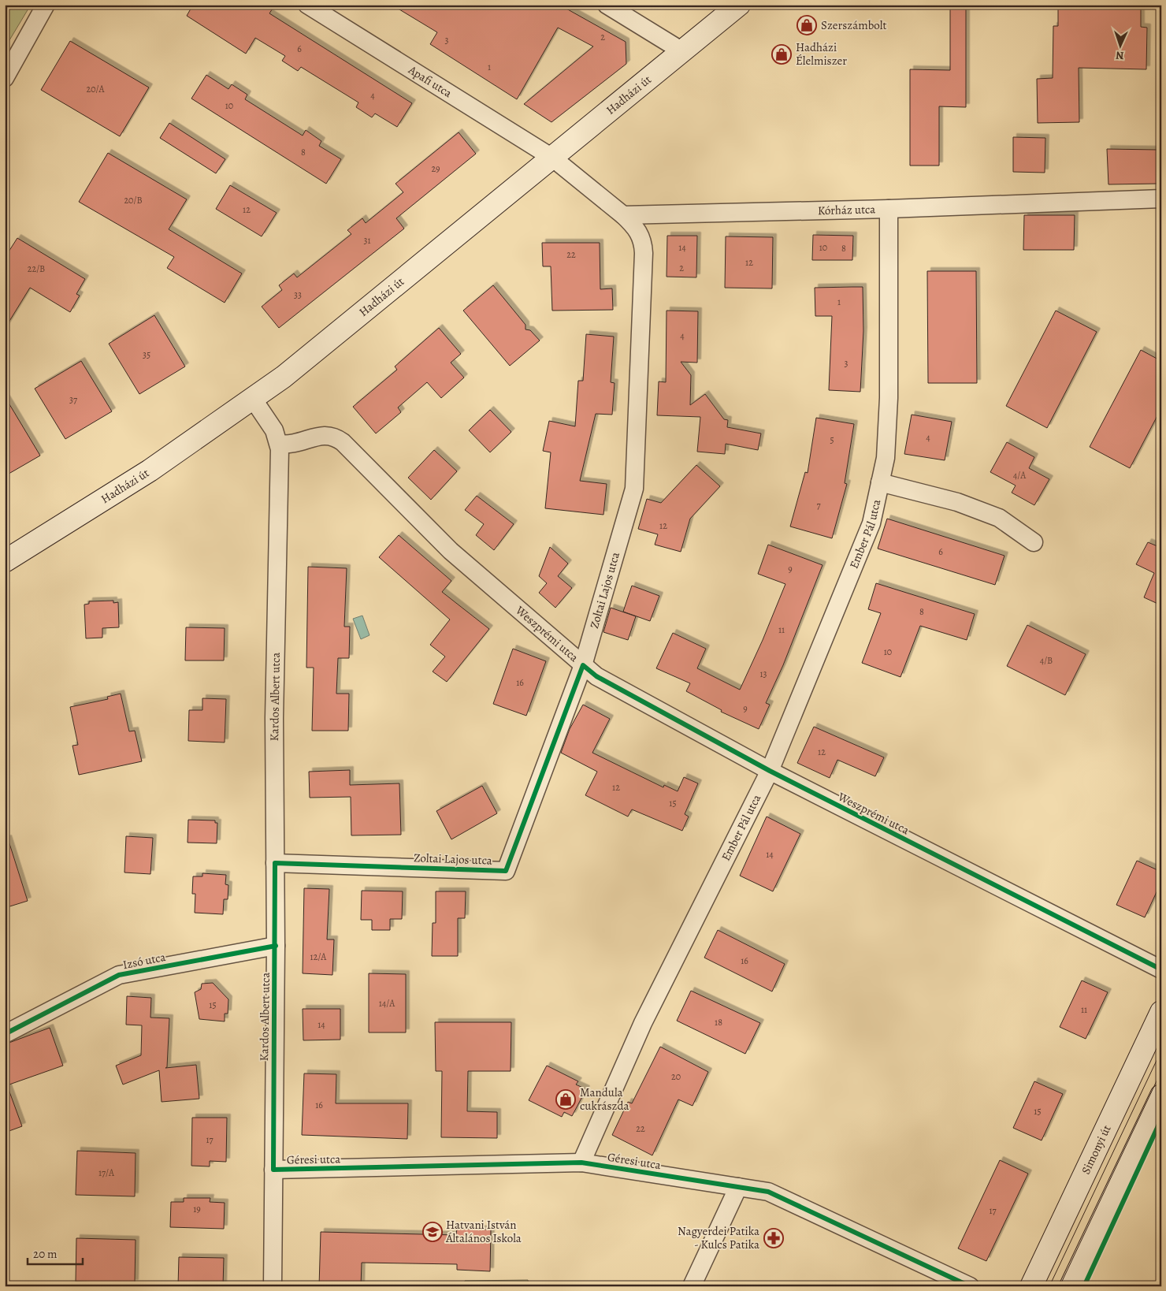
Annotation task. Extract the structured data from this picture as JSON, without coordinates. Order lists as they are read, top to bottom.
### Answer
{
  "streets": {
    "street": [
      "Apafi utca",
      "Hadházi út",
      "Kórház utca",
      "Ember Pál utca",
      "Zoltai Lajos utca",
      "Weszprémi utca",
      "Kardos Albert utca",
      "Izsó utca",
      "Simonyi út",
      "Géresi utca"
    ]
  },
  "crossings": [
    ["Apafi utca", "Hadházi út"],
    ["Hadházi út", "Kardos Albert utca"],
    ["Kórház utca", "Ember Pál utca"],
    ["Kórház utca", "Zoltai Lajos utca"],
    ["Ember Pál utca", "Weszprémi utca"],
    ["Ember Pál utca", "Géresi utca"],
    ["Zoltai Lajos utca", "Weszprémi utca"],
    ["Zoltai Lajos utca", "Kardos Albert utca"],
    ["Weszprémi utca", "Kardos Albert utca"],
    ["Kardos Albert utca", "Izsó utca"],
    ["Kardos Albert utca", "Géresi utca"]
  ],
  "places": {
    "shop": ["Szerszámbolt", "Hadházi Élelmiszer", "Mandula cukrászda"],
    "school or university": ["Hatvani István Általános Iskola"],
    "pharmacy": ["Nagyerdei Patika - Kulcs Patika"]
  },
  "house_numbers": [
    "2",
    "3",
    "6",
    "1",
    "20/A",
    "4",
    "10",
    "8",
    "29",
    "20/B",
    "12",
    "31",
    "14",
    "10",
    "8",
    "22",
    "12",
    "2",
    "22/B",
    "33",
    "1",
    "4",
    "35",
    "3",
    "37",
    "4",
    "5",
    "4/A",
    "7",
    "12",
    "6",
    "9",
    "8",
    "11",
    "10",
    "4/B",
    "13",
    "16",
    "9",
    "12",
    "12",
    "15",
    "14",
    "12/A",
    "16",
    "14/A",
    "15",
    "11",
    "18",
    "14",
    "20",
    "16",
    "15",
    "22",
    "17",
    "17/A",
    "19",
    "17"
  ],
  "scale_bar": "20 m",
  "north": "bottom"
}
